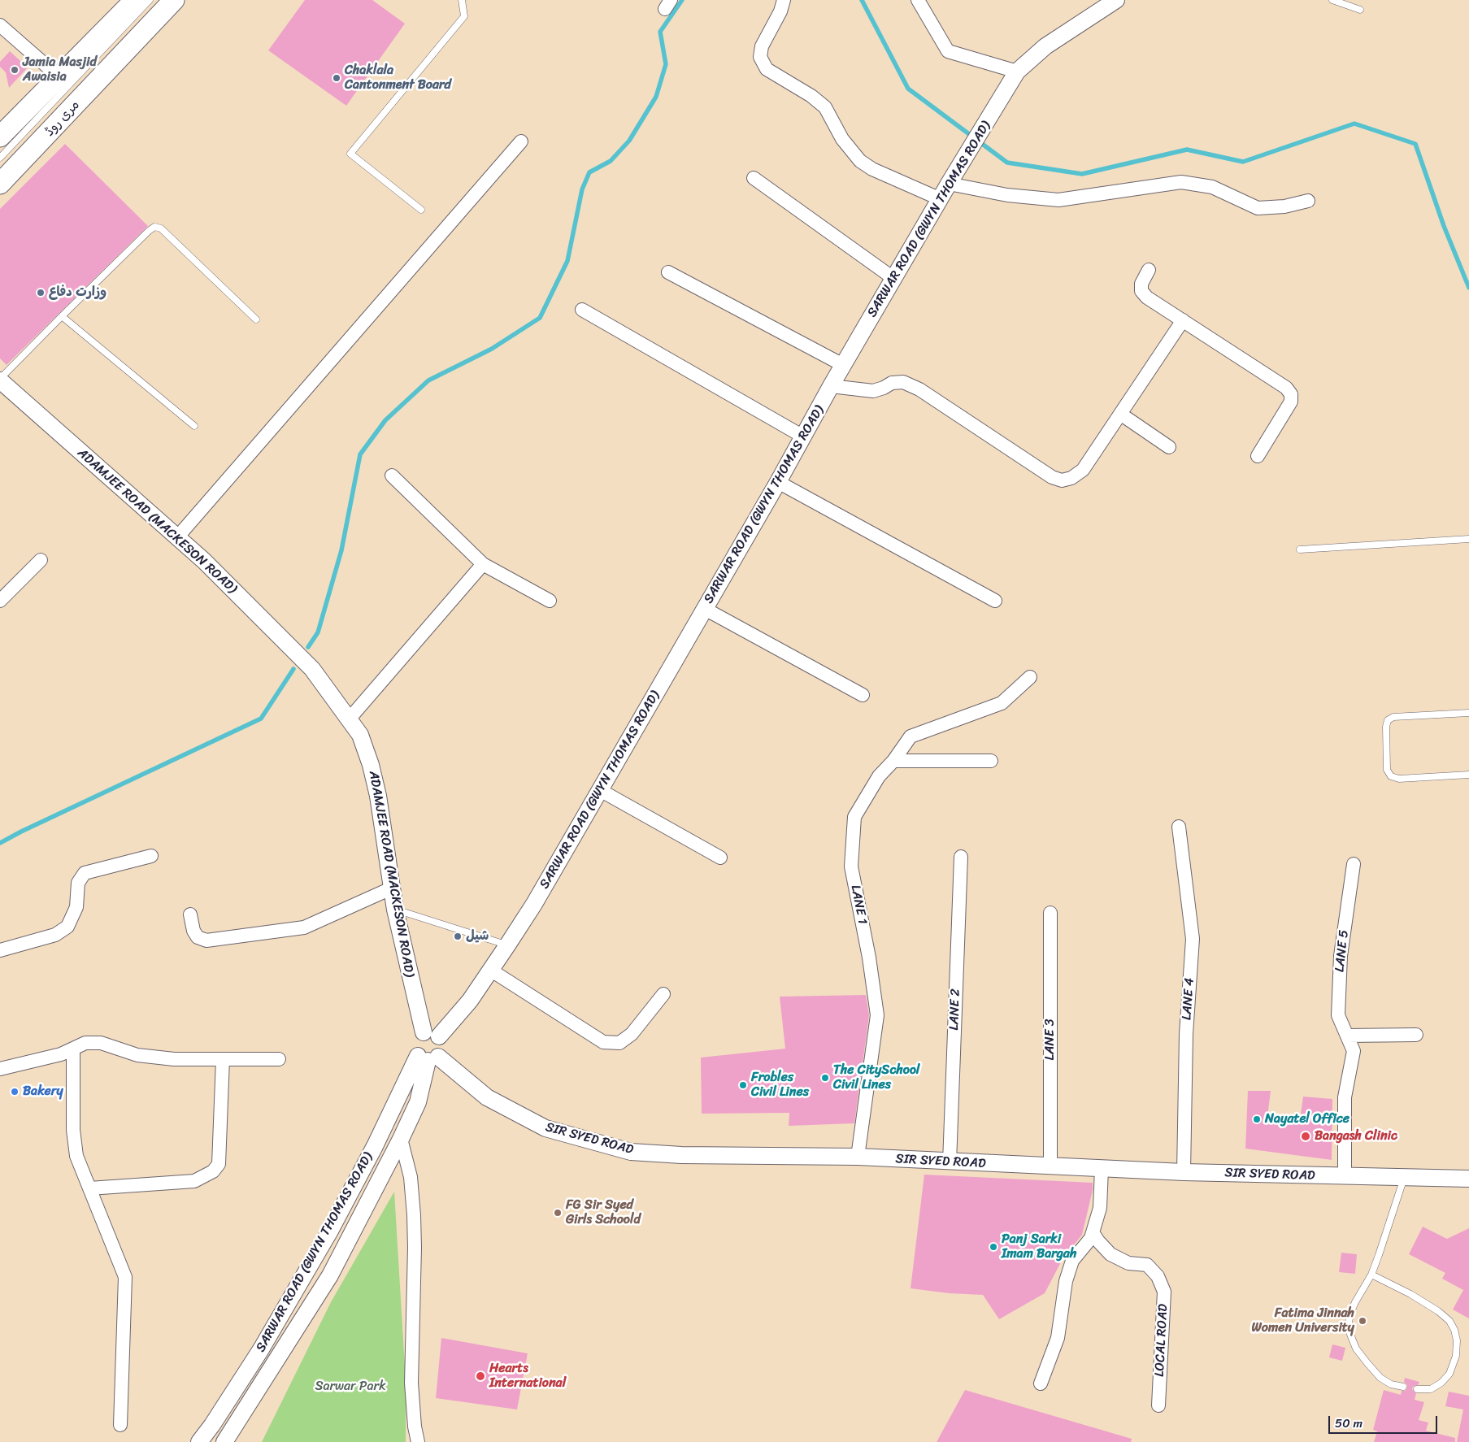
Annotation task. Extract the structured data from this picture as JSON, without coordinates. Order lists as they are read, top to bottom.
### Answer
{
  "streets": {
    "main road": ["مری روڈ"],
    "street": [
      "SARWAR ROAD (GWYN THOMAS ROAD)",
      "ADAMJEE ROAD (MACKESON ROAD)",
      "LANE 1",
      "LANE 5",
      "LANE 4",
      "LANE 2",
      "LANE 3",
      "SIR SYED ROAD",
      "LOCAL ROAD"
    ]
  },
  "crossings": [
    ["SARWAR ROAD (GWYN THOMAS ROAD)", "ADAMJEE ROAD (MACKESON ROAD)"],
    ["SARWAR ROAD (GWYN THOMAS ROAD)", "SIR SYED ROAD"],
    ["ADAMJEE ROAD (MACKESON ROAD)", "SIR SYED ROAD"],
    ["LANE 1", "SIR SYED ROAD"],
    ["LANE 5", "SIR SYED ROAD"],
    ["LANE 4", "SIR SYED ROAD"],
    ["LANE 2", "SIR SYED ROAD"],
    ["LANE 3", "SIR SYED ROAD"]
  ],
  "parks": ["Sarwar Park"],
  "places": [
    "Jamia Masjid Awaisia",
    "Chaklala Cantonment Board",
    "وزارت دفاع",
    "شیل",
    "The CitySchool Civil Lines",
    "Frobles Civil Lines",
    "Bakery",
    "Nayatel Office",
    "Bangash Clinic",
    "FG Sir Syed Girls Schoold",
    "Panj Sarki Imam Bargah",
    "Fatima Jinnah Women University",
    "Hearts International"
  ],
  "scale_bar": "50 m"
}
